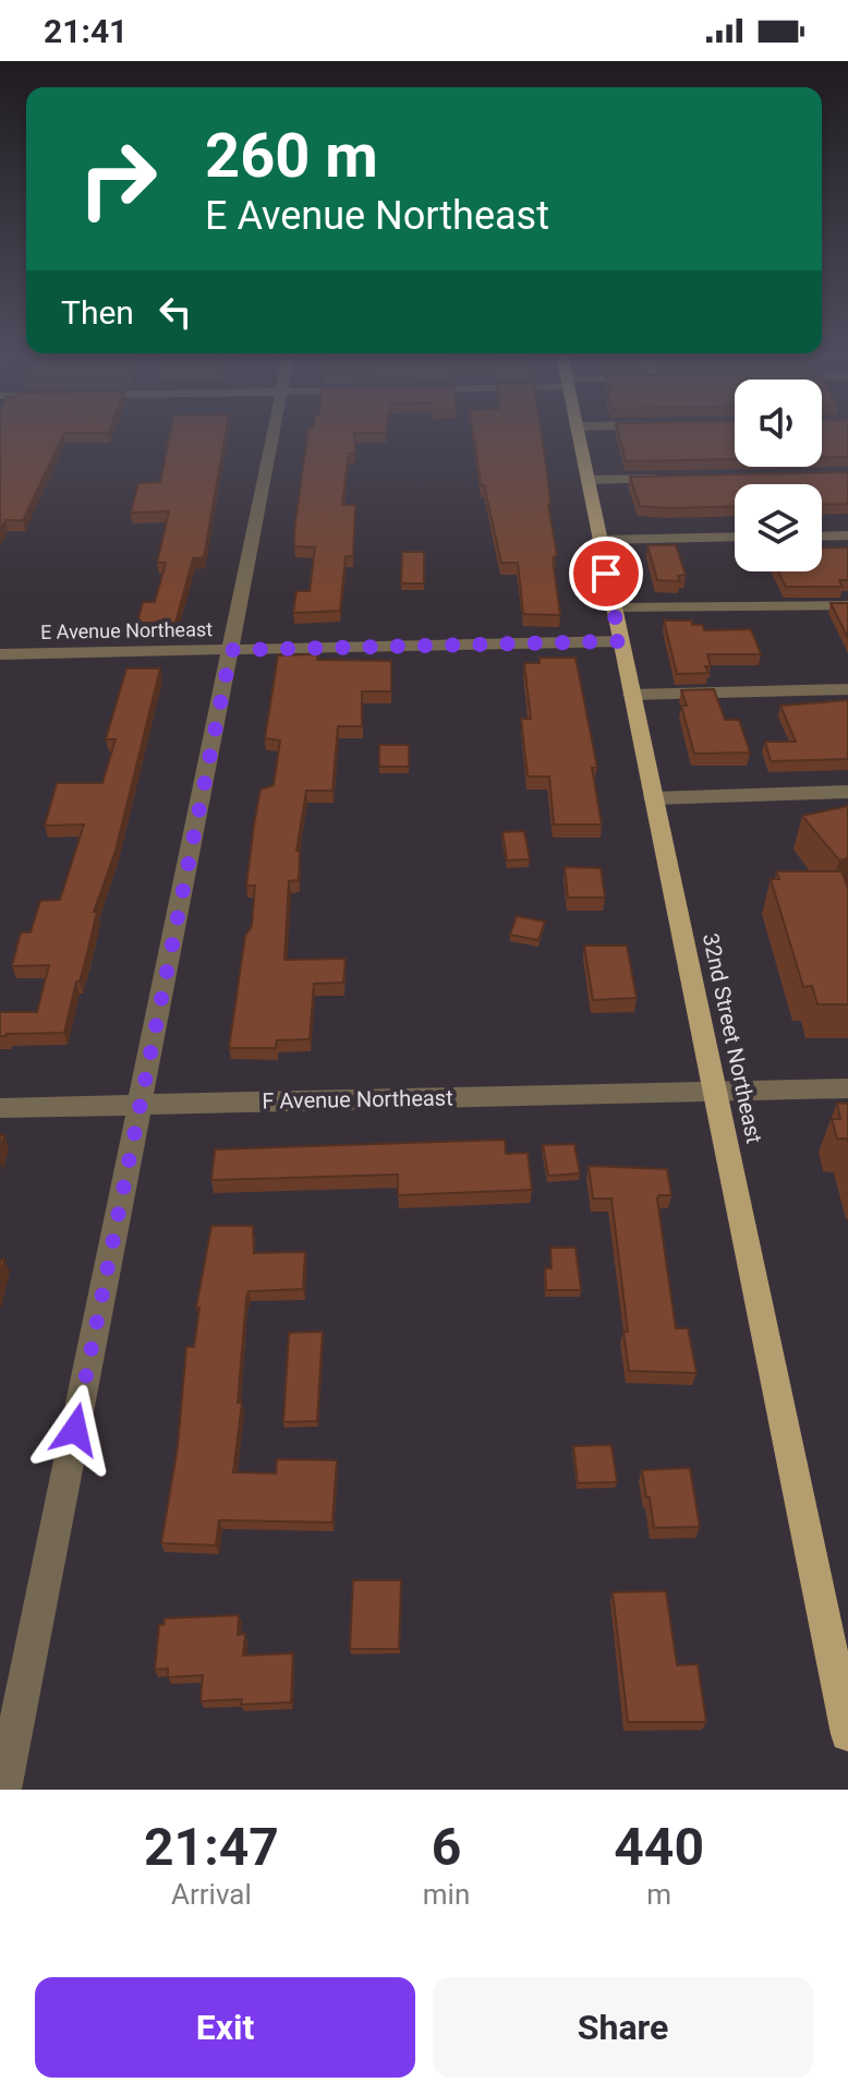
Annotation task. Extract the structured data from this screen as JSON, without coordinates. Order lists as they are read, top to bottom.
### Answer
{
  "streets": {
    "main road": ["32nd Street Northeast"],
    "street": ["E Avenue Northeast", "F Avenue Northeast"]
  },
  "crossings": [
    ["E Avenue Northeast", "32nd Street Northeast"],
    ["32nd Street Northeast", "F Avenue Northeast"]
  ],
  "page": {
    "status": "21:41",
    "turn": ["260 m", "E Avenue Northeast"],
    "then": "Then",
    "eta": [
      "21:47",
      "Arrival",
      "6",
      "min",
      "440",
      "m"
    ],
    "buttons": ["Exit", "Share"]
  }
}
